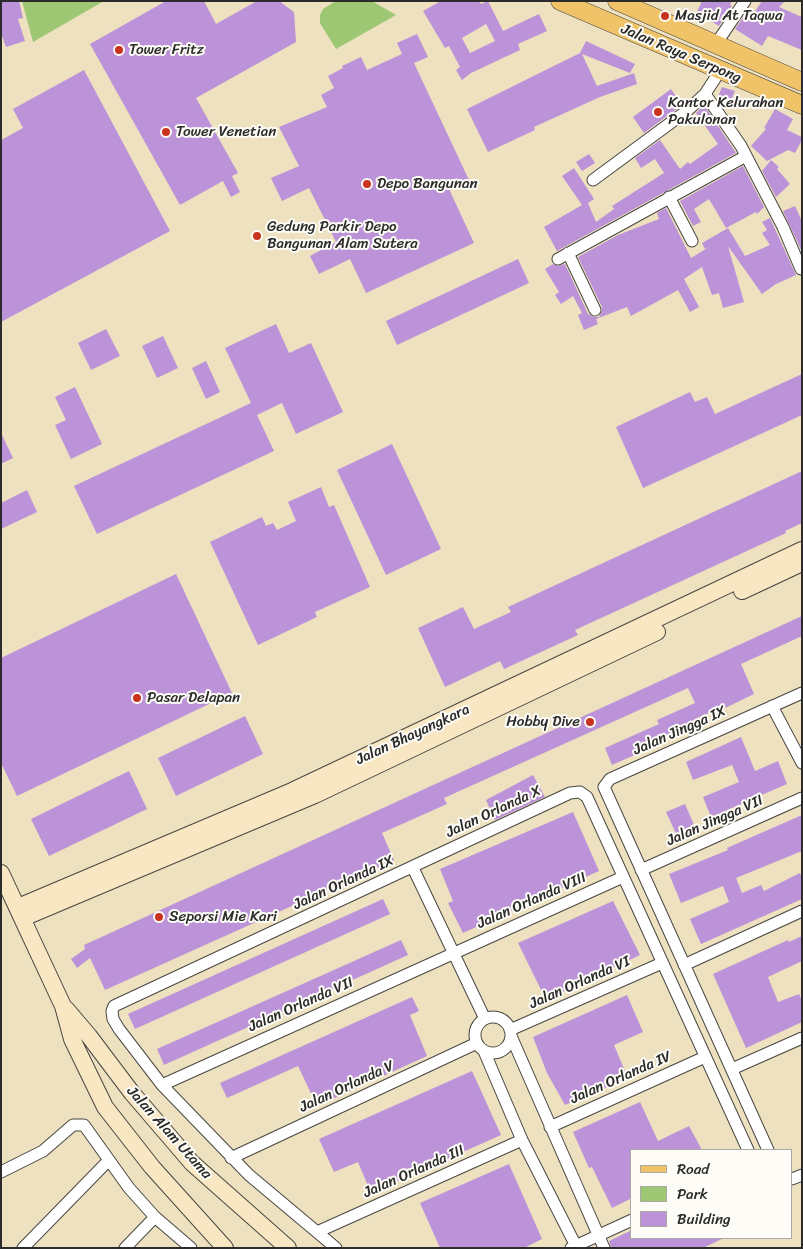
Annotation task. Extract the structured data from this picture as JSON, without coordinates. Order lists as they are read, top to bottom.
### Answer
{
  "streets": {
    "main road": ["Jalan Raya Serpong", "Jalan Bhayangkara", "Jalan Alam Utama"],
    "street": [
      "Jalan Jingga IX",
      "Jalan Orlanda X",
      "Jalan Jingga VII",
      "Jalan Orlanda IX",
      "Jalan Orlanda VIII",
      "Jalan Orlanda VI",
      "Jalan Orlanda VII",
      "Jalan Orlanda IV",
      "Jalan Orlanda V",
      "Jalan Orlanda III"
    ]
  },
  "crossings": [
    ["Jalan Jingga IX", "Jalan Jingga VII"],
    ["Jalan Bhayangkara", "Jalan Alam Utama"],
    ["Jalan Orlanda X", "Jalan Orlanda IX"],
    ["Jalan Orlanda X", "Jalan Orlanda VIII"],
    ["Jalan Orlanda IX", "Jalan Orlanda VII"],
    ["Jalan Orlanda VIII", "Jalan Orlanda VII"],
    ["Jalan Orlanda VI", "Jalan Orlanda V"]
  ],
  "places": [
    "Masjid At Taqwa",
    "Tower Fritz",
    "Kantor Kelurahan Pakulonan",
    "Tower Venetian",
    "Depo Bangunan",
    "Gedung Parkir Depo Bangunan Alam Sutera",
    "Pasar Delapan",
    "Hobby Dive",
    "Seporsi Mie Kari"
  ],
  "legend": ["Road", "Park", "Building"]
}
